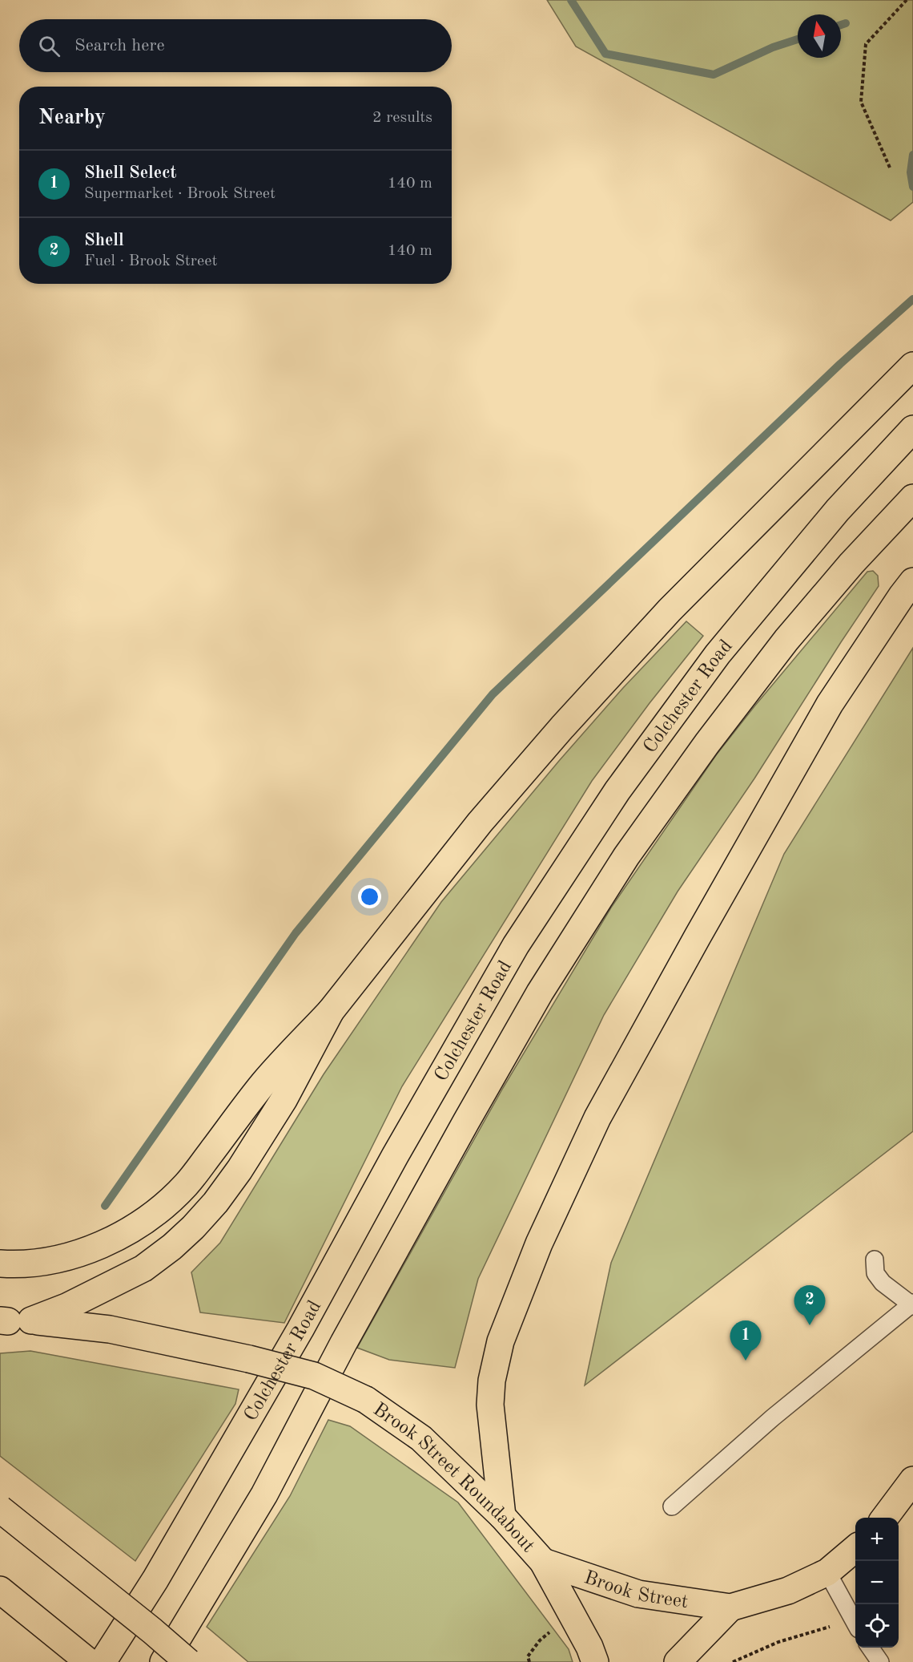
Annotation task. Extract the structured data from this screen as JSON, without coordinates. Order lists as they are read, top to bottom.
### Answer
{
  "streets": {
    "main road": ["Colchester Road", "Brook Street Roundabout", "Brook Street"]
  },
  "crossings": [
    ["Brook Street Roundabout", "Brook Street"]
  ],
  "north": "top",
  "page": {
    "search": "Search here",
    "heading": ["Nearby", "2 results"],
    "list": [
      {
        "mark": "1",
        "name": "Shell Select",
        "note": "Supermarket · Brook Street",
        "value": "140 m"
      },
      {
        "mark": "2",
        "name": "Shell",
        "note": "Fuel · Brook Street",
        "value": "140 m"
      }
    ],
    "pins": ["2", "1"],
    "map_buttons": ["+", "−"]
  }
}
